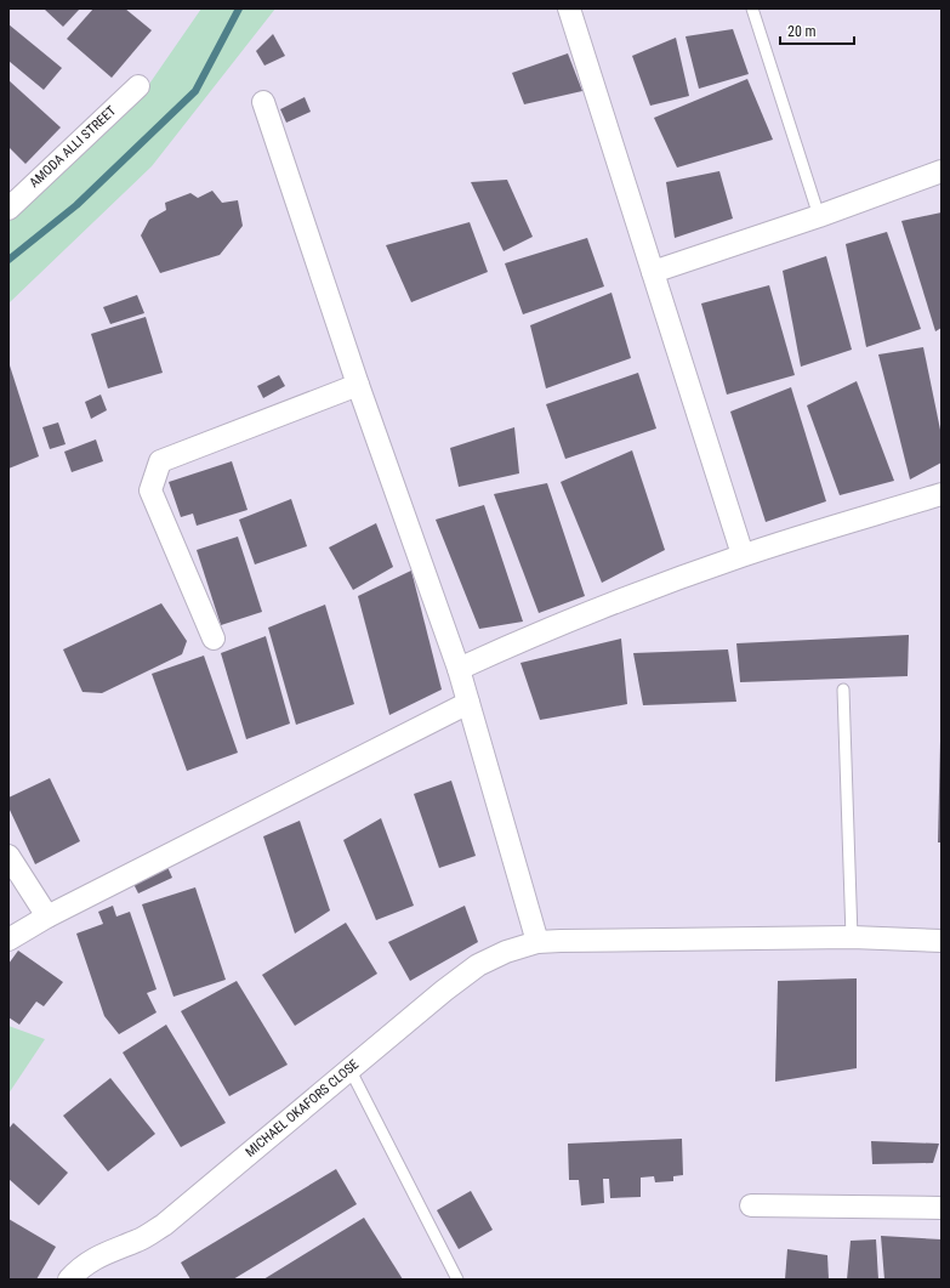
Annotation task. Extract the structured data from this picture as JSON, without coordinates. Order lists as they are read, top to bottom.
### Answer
{
  "streets": {
    "street": ["AMODA ALLI STREET", "MICHAEL OKAFORS CLOSE"]
  },
  "scale_bar": "20 m"
}
